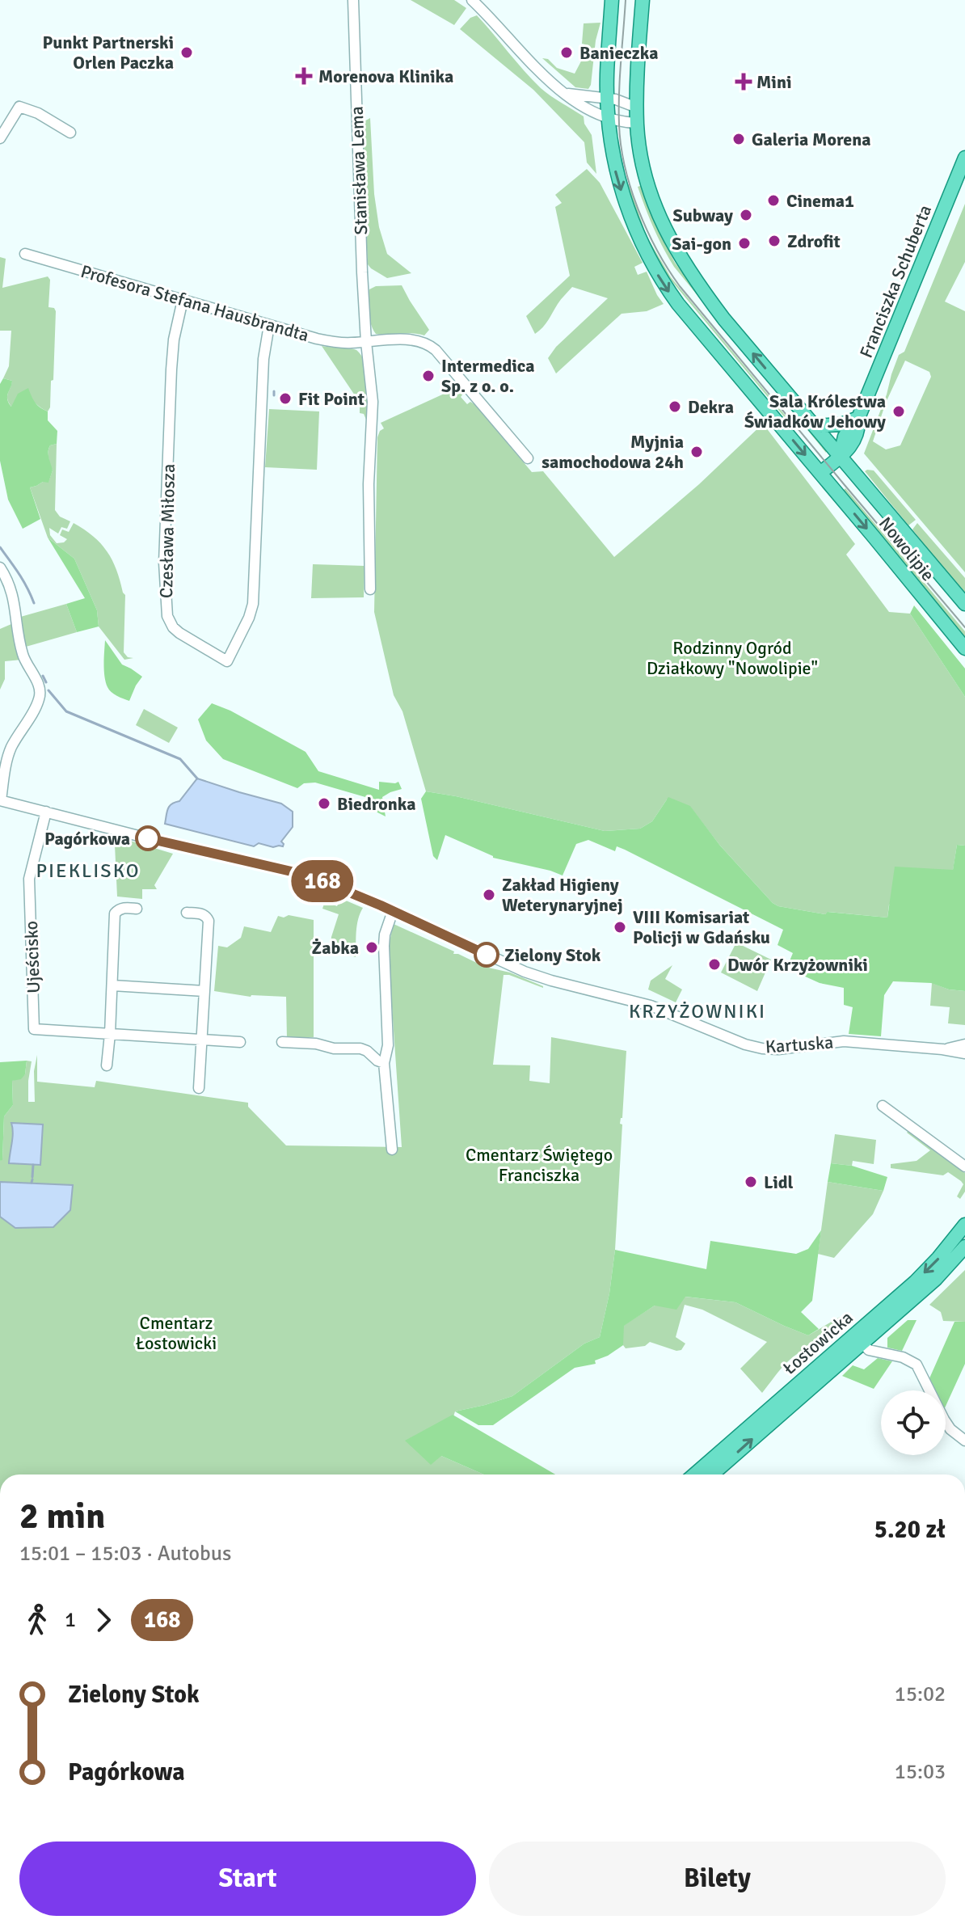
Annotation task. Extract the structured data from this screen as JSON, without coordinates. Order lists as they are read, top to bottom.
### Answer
{
  "streets": {
    "main road": ["Franciszka Schuberta", "Nowolipie", "Łostowicka"],
    "street": [
      "Stanisława Lema",
      "Profesora Stefana Hausbrandta",
      "Czesława Miłosza",
      "Ujeścisko",
      "Kartuska"
    ]
  },
  "crossings": [
    ["Stanisława Lema", "Profesora Stefana Hausbrandta"],
    ["Franciszka Schuberta", "Nowolipie"],
    ["Profesora Stefana Hausbrandta", "Czesława Miłosza"],
    ["Ujeścisko", "Kartuska"]
  ],
  "districts": ["PIEKLISKO", "KRZYŻOWNIKI"],
  "parks": ["Rodzinny Ogród Działkowy \"Nowolipie\"", "Cmentarz Świętego Franciszka", "Cmentarz Łostowicki"],
  "places": {
    "other": [
      "Punkt Partnerski Orlen Paczka",
      "Banieczka",
      "Galeria Morena",
      "Cinema1",
      "Subway",
      "Zdrofit",
      "Sai-gon",
      "Intermedica Sp. z o. o.",
      "Fit Point",
      "Dekra",
      "Sala Królestwa Świadków Jehowy",
      "Myjnia samochodowa 24h",
      "Biedronka",
      "Pagórkowa",
      "Zakład Higieny Weterynaryjnej",
      "VIII Komisariat Policji w Gdańsku",
      "Żabka",
      "Zielony Stok",
      "Dwór Krzyżowniki",
      "Lidl"
    ],
    "health": ["Morenova Klinika", "Mini"]
  },
  "lines": ["bus line 168"],
  "page": {
    "on_map": "168",
    "heading": ["2 min", "15:01 – 15:03 · Autobus", "5.20 zł"],
    "legs": ["1", "168"],
    "list": [
      {
        "name": "Zielony Stok",
        "value": "15:02"
      },
      {
        "name": "Pagórkowa",
        "value": "15:03"
      }
    ],
    "buttons": ["Start", "Bilety"]
  }
}
